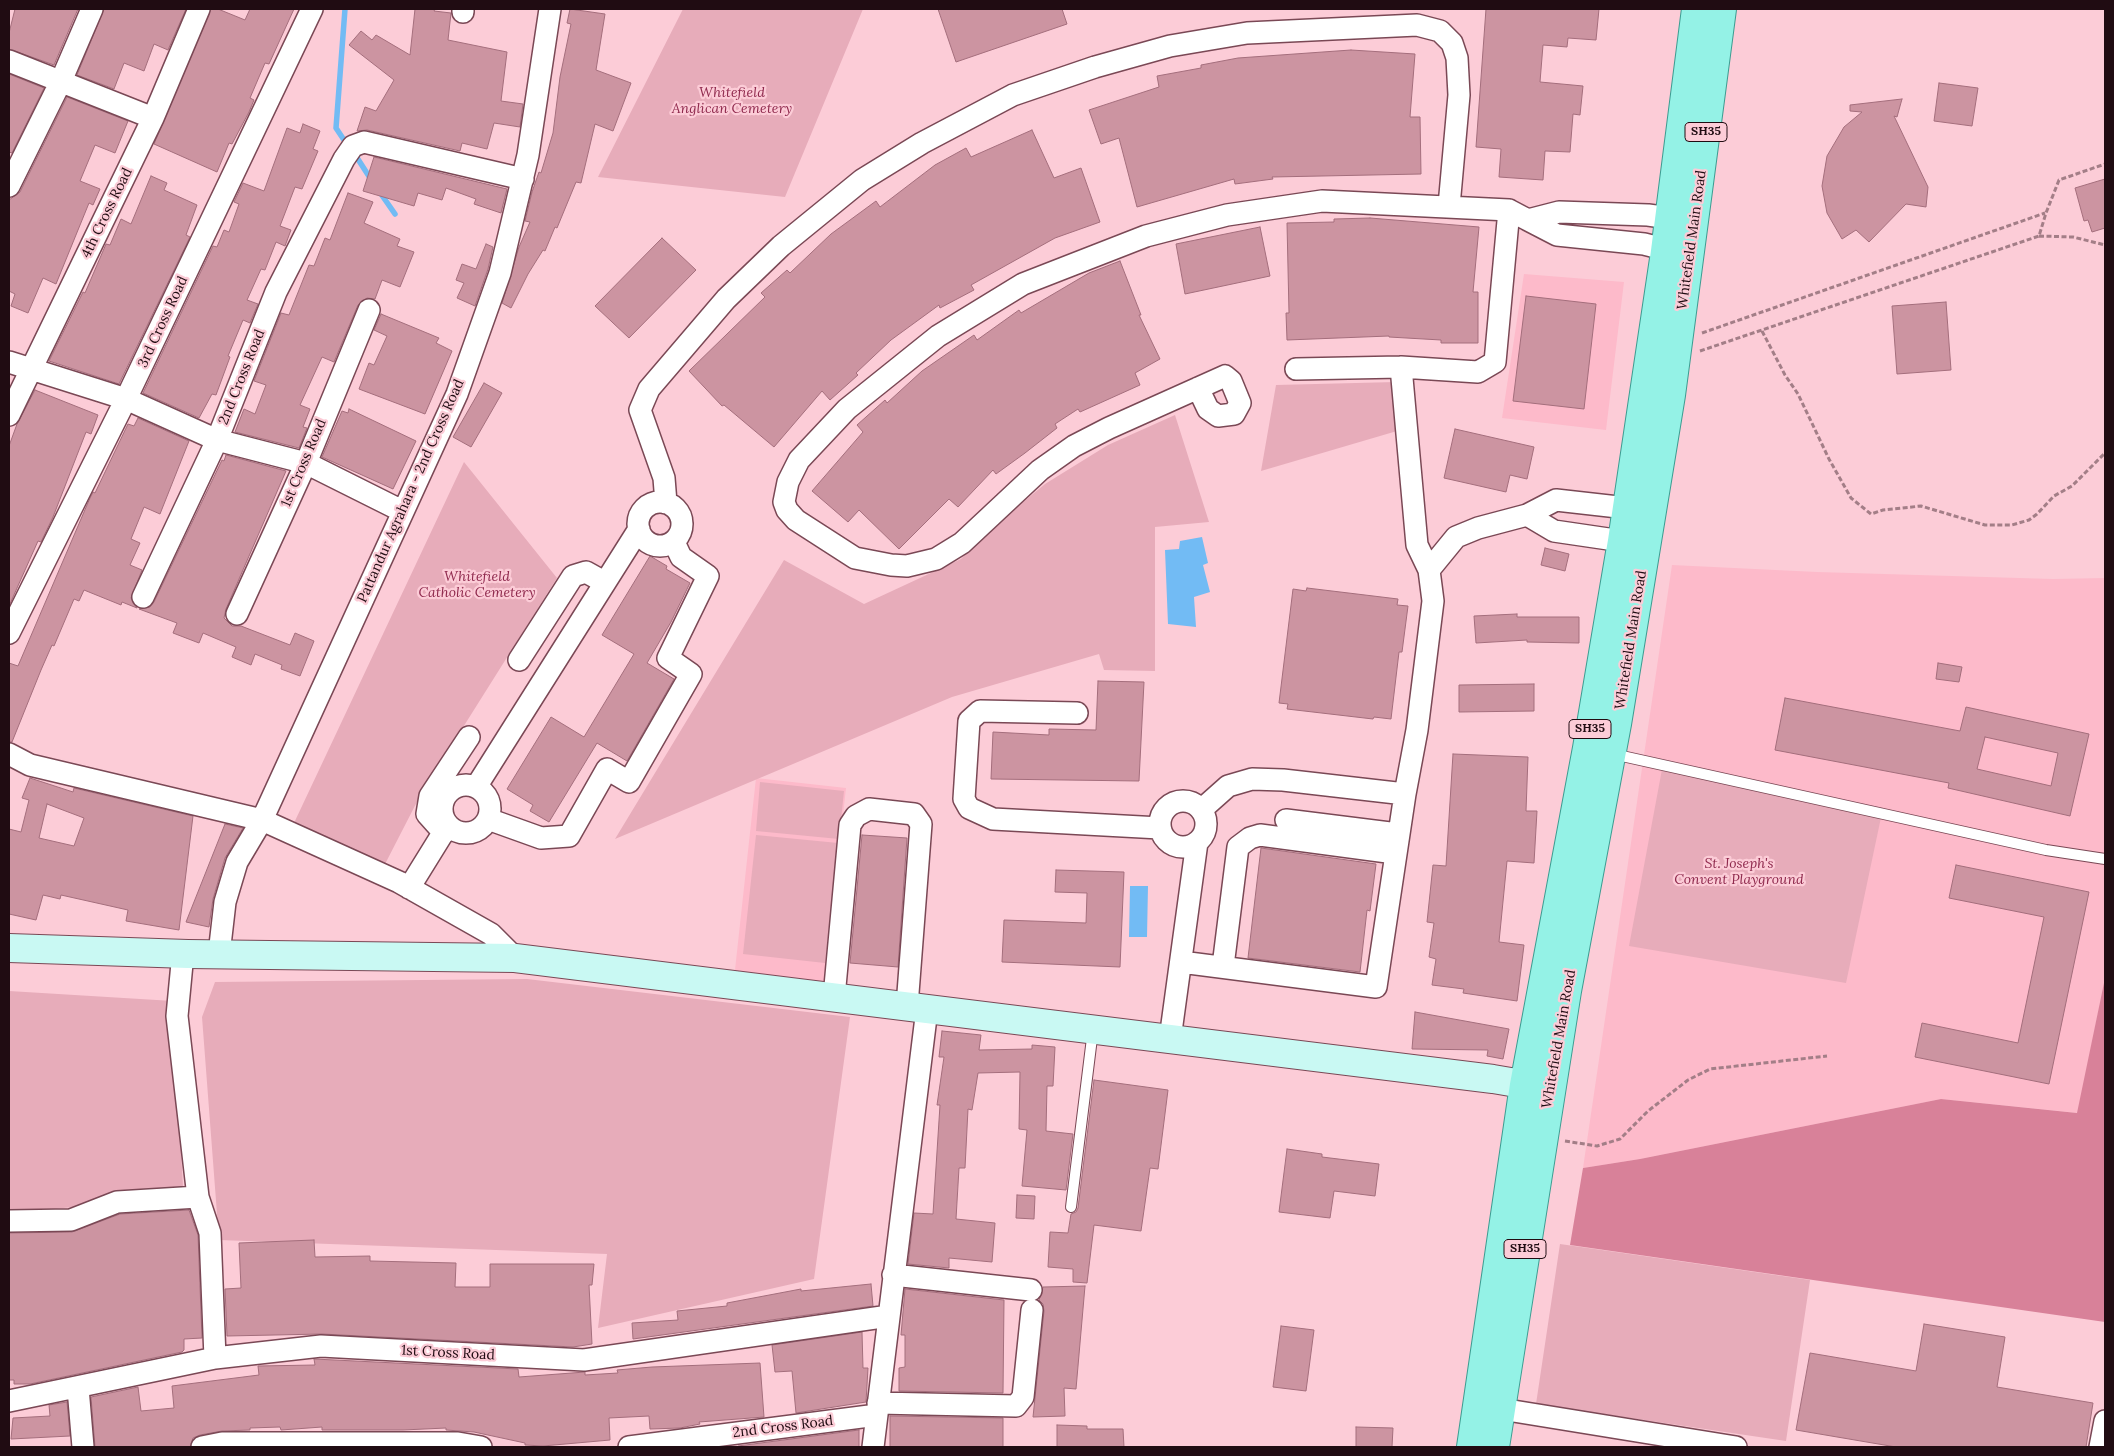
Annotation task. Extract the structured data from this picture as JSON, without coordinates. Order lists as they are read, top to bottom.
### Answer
{
  "streets": {
    "main road": ["SH35", "Whitefield Main Road"],
    "street": [
      "4th Cross Road",
      "3rd Cross Road",
      "2nd Cross Road",
      "1st Cross Road",
      "Pattandur Agrahara - 2nd Cross Road"
    ]
  },
  "crossings": [
    ["2nd Cross Road", "Pattandur Agrahara - 2nd Cross Road"]
  ],
  "parks": ["Whitefield Anglican Cemetery", "Whitefield Catholic Cemetery", "St. Joseph's Convent Playground"]
}
